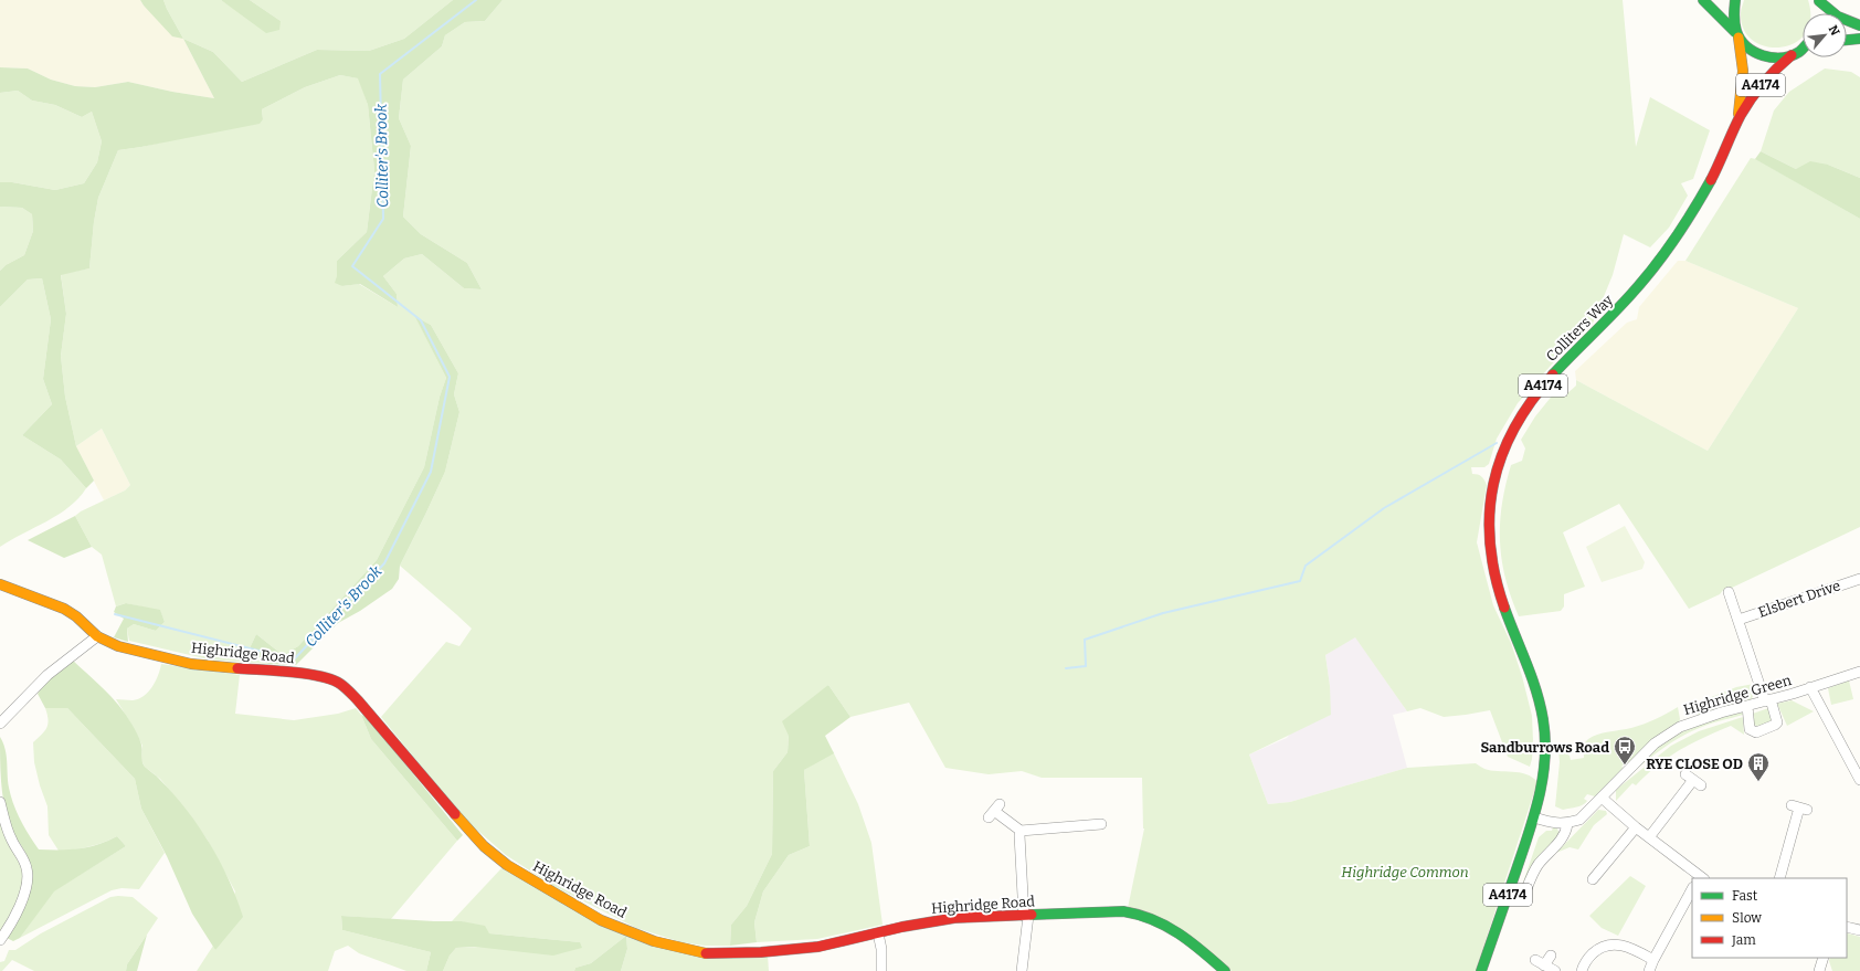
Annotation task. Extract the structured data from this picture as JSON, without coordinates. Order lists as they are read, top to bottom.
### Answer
{
  "streets": {
    "main road": ["A4174", "Colliters Way", "Highridge Road"],
    "street": ["Elsbert Drive", "Highridge Green"]
  },
  "crossings": [
    ["A4174", "Colliters Way"]
  ],
  "water": ["Colliter's Brook"],
  "parks": ["Highridge Common"],
  "places": {
    "bus stop": ["Sandburrows Road"],
    "building": ["RYE CLOSE OD"]
  },
  "legend": ["Fast", "Slow", "Jam"],
  "north": "top right"
}
